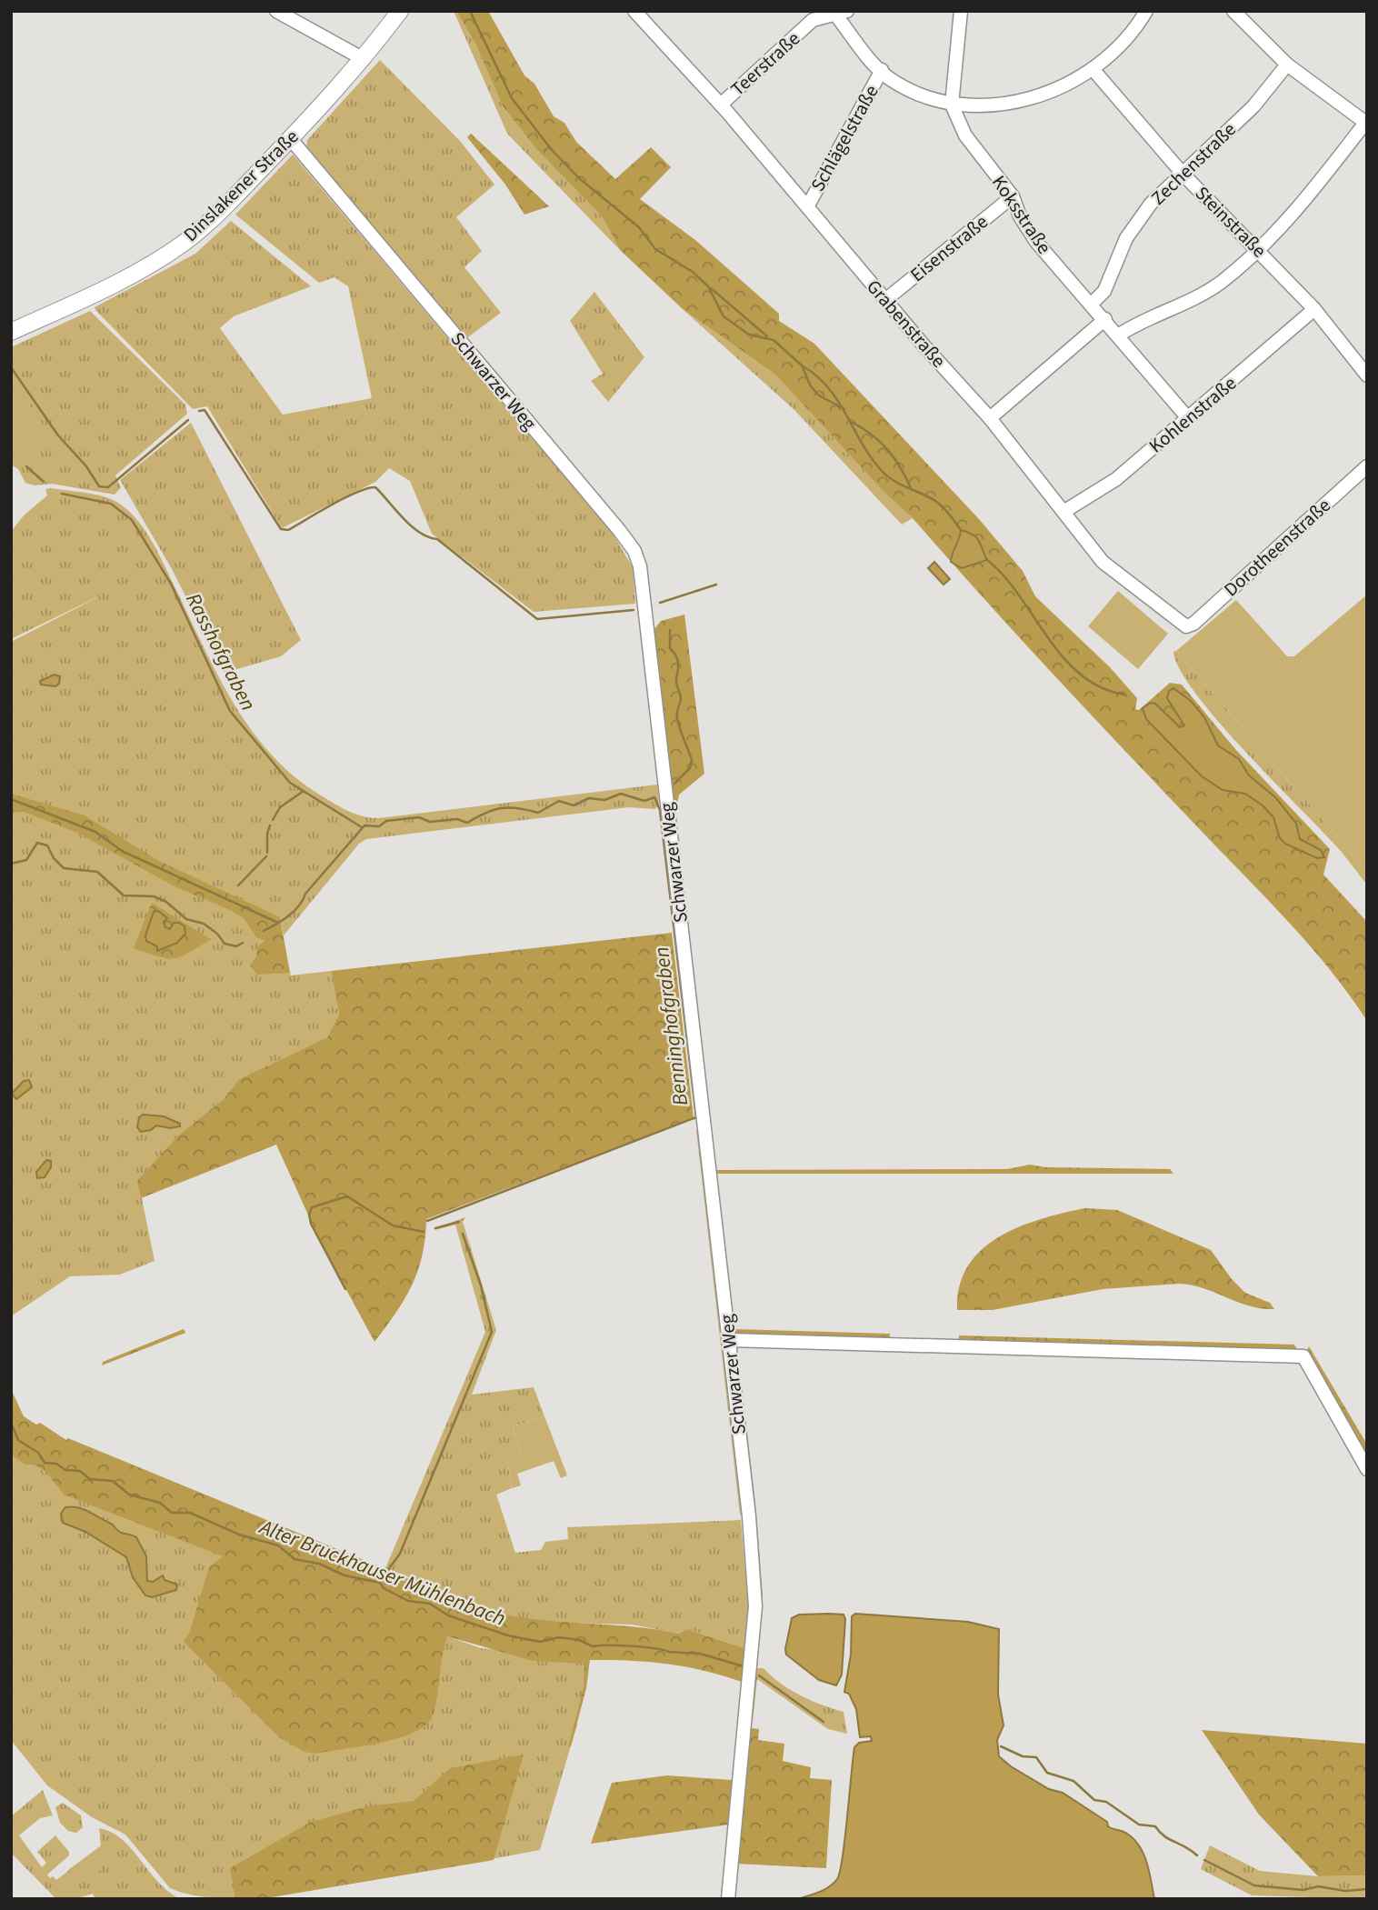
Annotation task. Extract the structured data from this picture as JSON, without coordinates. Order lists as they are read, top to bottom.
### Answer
{
  "streets": {
    "main road": ["Dinslakener Straße"],
    "street": [
      "Teerstraße",
      "Schlägelstraße",
      "Zechenstraße",
      "Koksstraße",
      "Steinstraße",
      "Eisenstraße",
      "Grabenstraße",
      "Schwarzer Weg",
      "Kohlenstraße",
      "Dorotheenstraße"
    ]
  },
  "crossings": [
    ["Teerstraße", "Grabenstraße"],
    ["Schlägelstraße", "Grabenstraße"],
    ["Zechenstraße", "Koksstraße"],
    ["Zechenstraße", "Steinstraße"],
    ["Dinslakener Straße", "Schwarzer Weg"],
    ["Koksstraße", "Eisenstraße"],
    ["Koksstraße", "Kohlenstraße"],
    ["Steinstraße", "Kohlenstraße"],
    ["Eisenstraße", "Grabenstraße"],
    ["Grabenstraße", "Kohlenstraße"],
    ["Grabenstraße", "Dorotheenstraße"]
  ],
  "water": ["Rasshofgraben", "Benninghofgraben", "Alter Bruckhauser Mühlenbach"]
}
